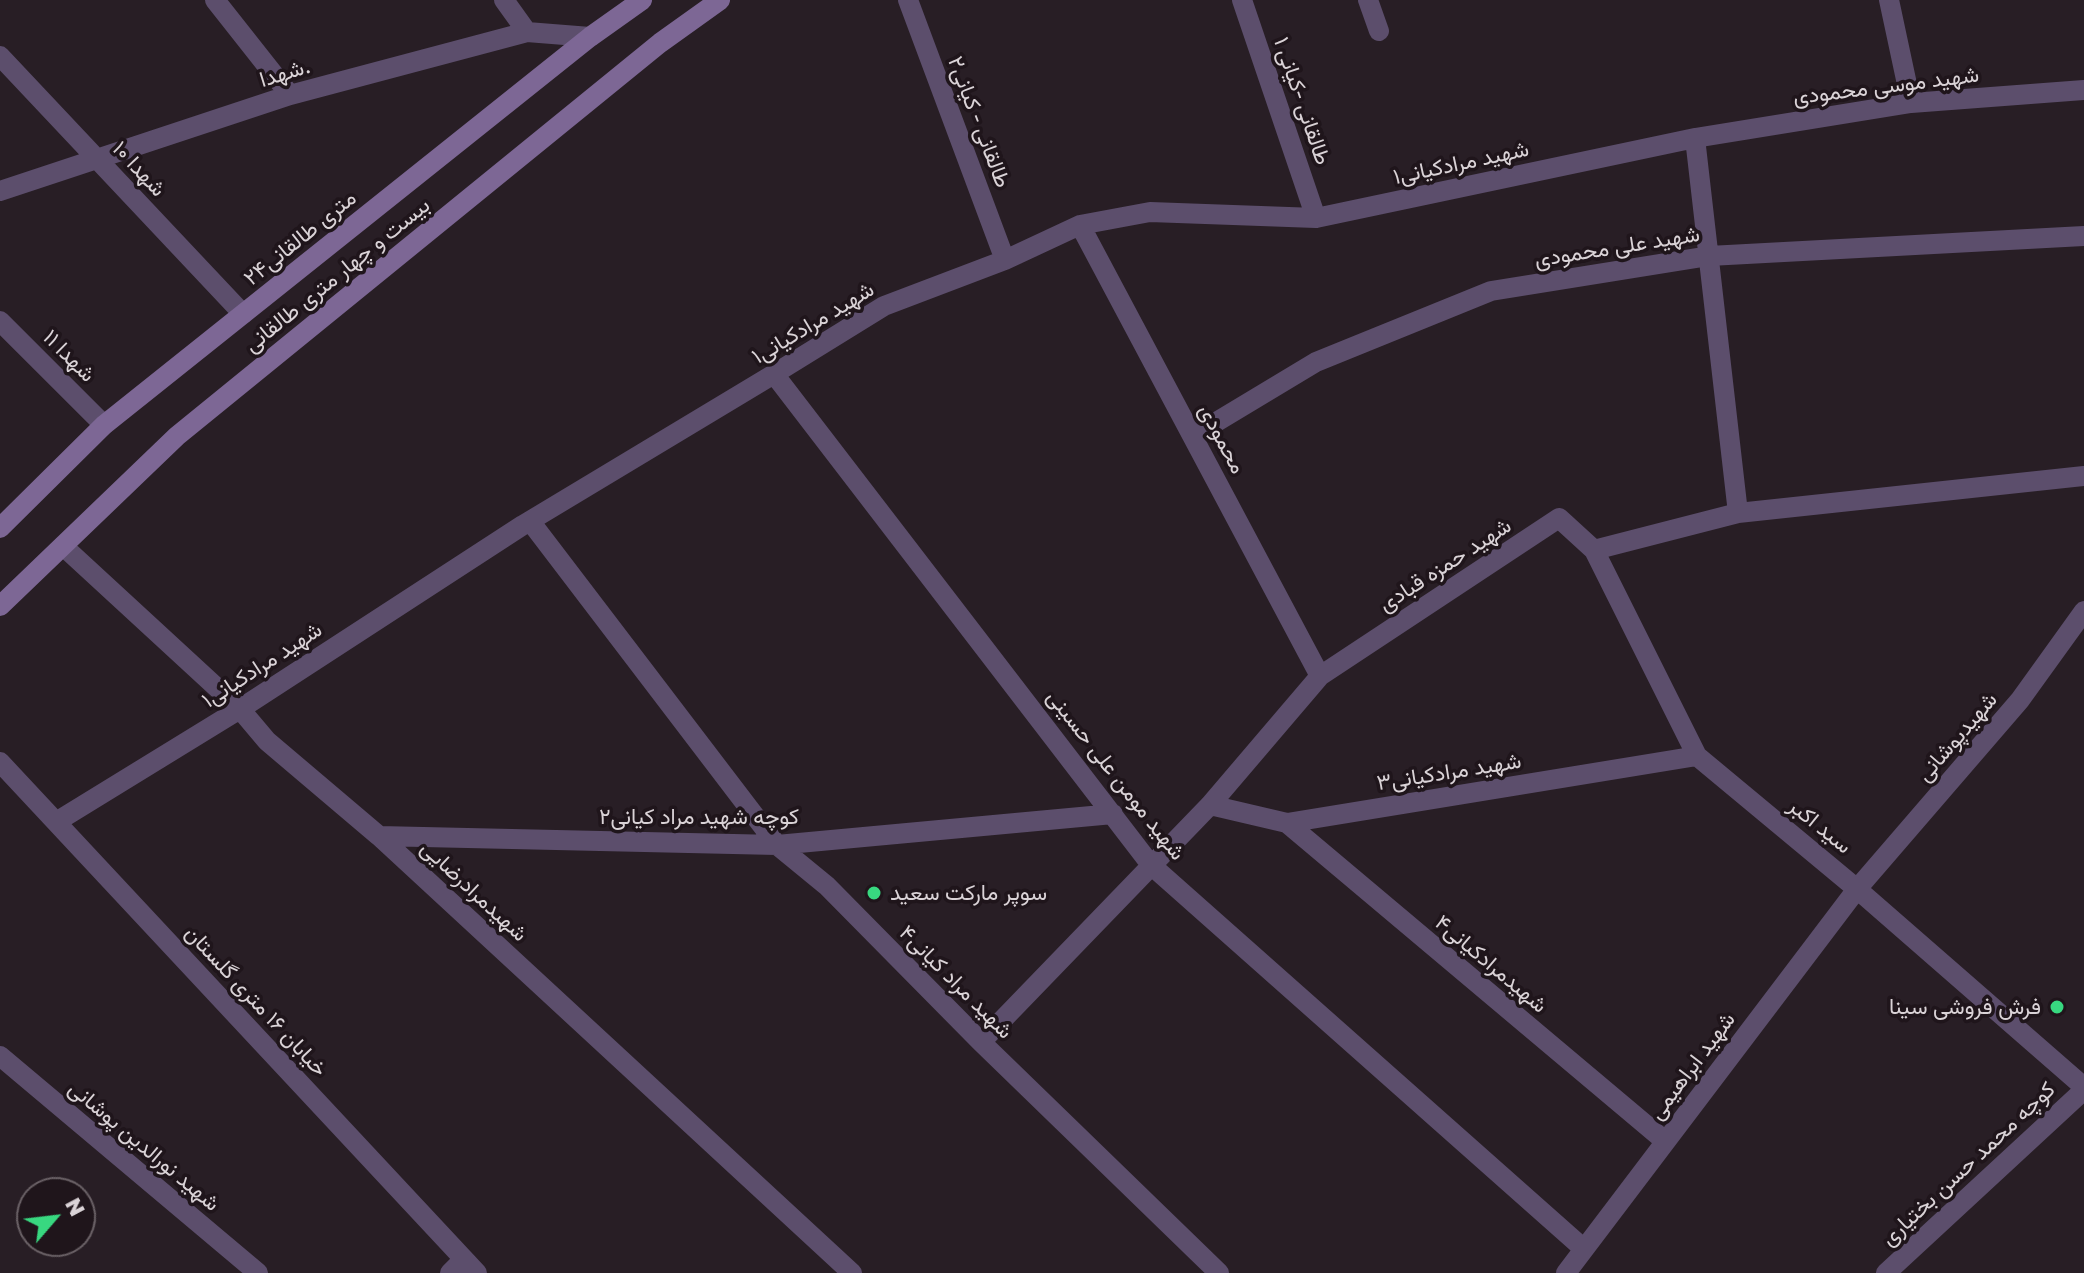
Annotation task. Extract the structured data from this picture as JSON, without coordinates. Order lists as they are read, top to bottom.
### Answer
{
  "streets": {
    "main road": ["۲۴متری طالقانی", "بیست و چهار متری طالقانی"],
    "street": [
      "شهدا.",
      "شهید موسی محمودی",
      "طالقانی -کیانی ۱",
      "طالقانی - کیانی۲",
      "شهید مرادکیانی۱",
      "شهدا ۱۰",
      "شهید علی محمودی",
      "شهدا ۱۱",
      "محمودی",
      "شهید حمزه قبادی",
      "شهیدپوشانی",
      "شهید مرادکیانی۳",
      "شهید مومن علی حسینی",
      "کوچه شهید مراد کیانی۲",
      "سید اکبر",
      "شهیدمرادرضایی",
      "شهیدمرادکیانی۴",
      "شهید مراد کیانی۴",
      "خیابان ۱۶ متری گلستان",
      "شهید ابراهیمی",
      "شهید نورالدین پوشانی",
      "کوچه محمد حسن بختیاری"
    ]
  },
  "crossings": [
    ["شهدا.", "شهدا ۱۰"],
    ["شهدا.", "۲۴متری طالقانی"],
    ["شهید موسی محمودی", "شهید مرادکیانی۱"],
    ["طالقانی -کیانی ۱", "شهید مرادکیانی۱"],
    ["طالقانی - کیانی۲", "شهید مرادکیانی۱"],
    ["شهید مرادکیانی۱", "محمودی"],
    ["شهید مرادکیانی۱", "شهید مومن علی حسینی"],
    ["شهید مرادکیانی۱", "شهیدمرادرضایی"],
    ["شهید مرادکیانی۱", "شهید مراد کیانی۴"],
    ["شهید مرادکیانی۱", "خیابان ۱۶ متری گلستان"],
    ["شهدا ۱۰", "۲۴متری طالقانی"],
    ["۲۴متری طالقانی", "شهدا ۱۱"],
    ["شهید علی محمودی", "محمودی"],
    ["بیست و چهار متری طالقانی", "شهیدمرادرضایی"],
    ["محمودی", "شهید حمزه قبادی"],
    ["شهید حمزه قبادی", "شهید مرادکیانی۳"],
    ["شهید حمزه قبادی", "شهید مومن علی حسینی"],
    ["شهید حمزه قبادی", "سید اکبر"],
    ["شهید حمزه قبادی", "شهید مراد کیانی۴"],
    ["شهیدپوشانی", "سید اکبر"],
    ["شهیدپوشانی", "شهید ابراهیمی"],
    ["شهید مرادکیانی۳", "سید اکبر"],
    ["شهید مرادکیانی۳", "شهیدمرادکیانی۴"],
    ["شهید مومن علی حسینی", "کوچه شهید مراد کیانی۲"],
    ["شهید مومن علی حسینی", "شهید ابراهیمی"],
    ["کوچه شهید مراد کیانی۲", "شهیدمرادرضایی"],
    ["کوچه شهید مراد کیانی۲", "شهید مراد کیانی۴"],
    ["سید اکبر", "شهید ابراهیمی"],
    ["سید اکبر", "کوچه محمد حسن بختیاری"],
    ["شهیدمرادکیانی۴", "شهید ابراهیمی"]
  ],
  "places": ["سوپر مارکت سعید", "فرش فروشی سینا"],
  "north": "top right"
}
